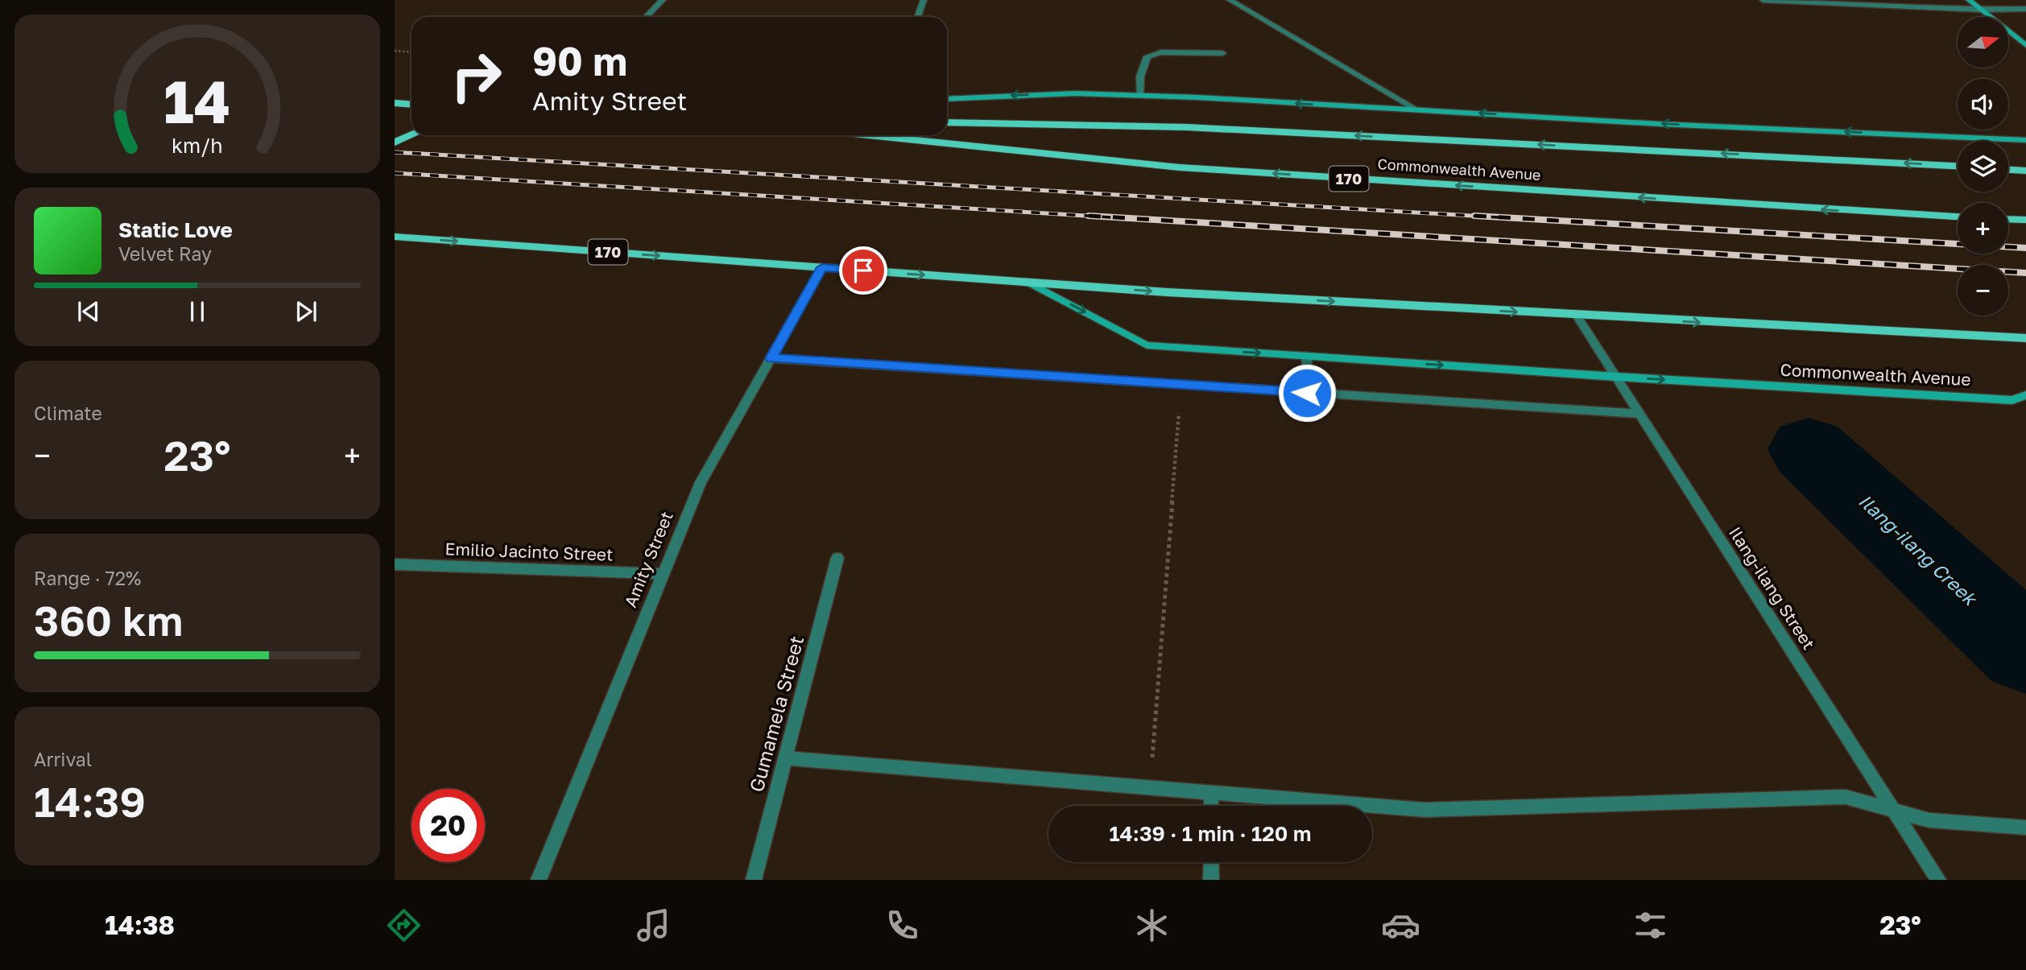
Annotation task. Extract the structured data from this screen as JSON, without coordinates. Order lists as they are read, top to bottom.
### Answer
{
  "streets": {
    "main road": ["Commonwealth Avenue", "170"],
    "street": [
      "Emilio Jacinto Street",
      "Amity Street",
      "Ilang-ilang Street",
      "Gumamela Street"
    ]
  },
  "crossings": [
    ["Commonwealth Avenue", "Amity Street"],
    ["Commonwealth Avenue", "Ilang-ilang Street"],
    ["Emilio Jacinto Street", "Amity Street"]
  ],
  "water": ["Ilang-ilang Creek"],
  "north": "right",
  "page": {
    "map_buttons": ["+", "−"],
    "turn": ["90 m", "Amity Street"],
    "song": ["Static Love", "Velvet Ray"],
    "tile": [
      "Climate",
      ["Range · 72%", "360 km"],
      ["Arrival", "14:39"]
    ],
    "heat": ["−", "23°", "+"],
    "limit": "20",
    "trip": "14:39 · 1 min · 120 m",
    "tabs": ["14:38", "23°"],
    "gauge": ["14", "km/h"]
  }
}
